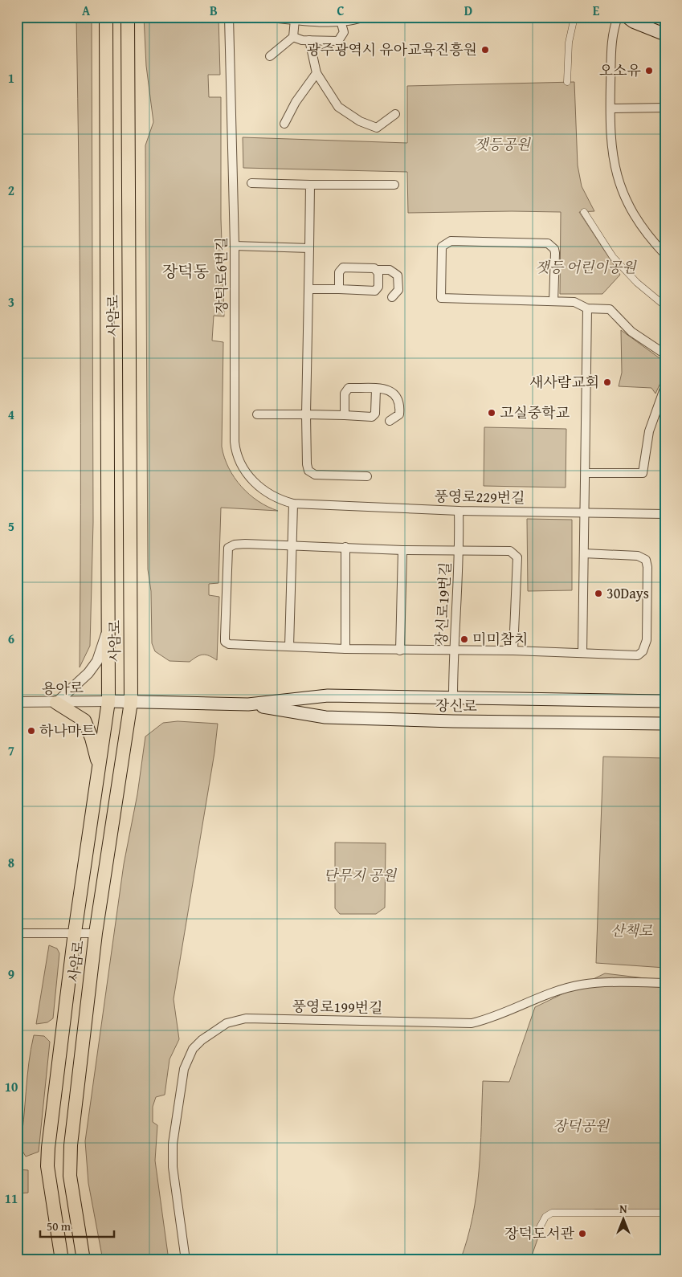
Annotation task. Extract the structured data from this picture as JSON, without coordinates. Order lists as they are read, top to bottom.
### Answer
{
  "streets": {
    "main road": ["사암로", "장신로"],
    "street": [
      "장덕로6번길",
      "풍영로229번길",
      "장신로19번길",
      "용아로",
      "풍영로199번길"
    ]
  },
  "crossings": [
    ["장덕로6번길", "풍영로229번길"],
    ["사암로", "용아로"],
    ["사암로", "장신로"],
    ["풍영로229번길", "장신로19번길"],
    ["장신로19번길", "장신로"],
    ["용아로", "장신로"]
  ],
  "districts": ["장덕동"],
  "parks": [
    "잿등공원",
    "잿등 어린이공원",
    "단무지 공원",
    "산책로",
    "장덕공원"
  ],
  "places": [
    "광주광역시 유아교육진흥원",
    "오소유",
    "새사람교회",
    "고실중학교",
    "30Days",
    "미미참치",
    "하나마트",
    "장덕도서관"
  ],
  "scale_bar": "50 m",
  "north": "top",
  "grid": {
    "columns": [
      "A",
      "B",
      "C",
      "D",
      "E"
    ],
    "rows": [
      "1",
      "2",
      "3",
      "4",
      "5",
      "6",
      "7",
      "8",
      "9",
      "10",
      "11"
    ]
  }
}
